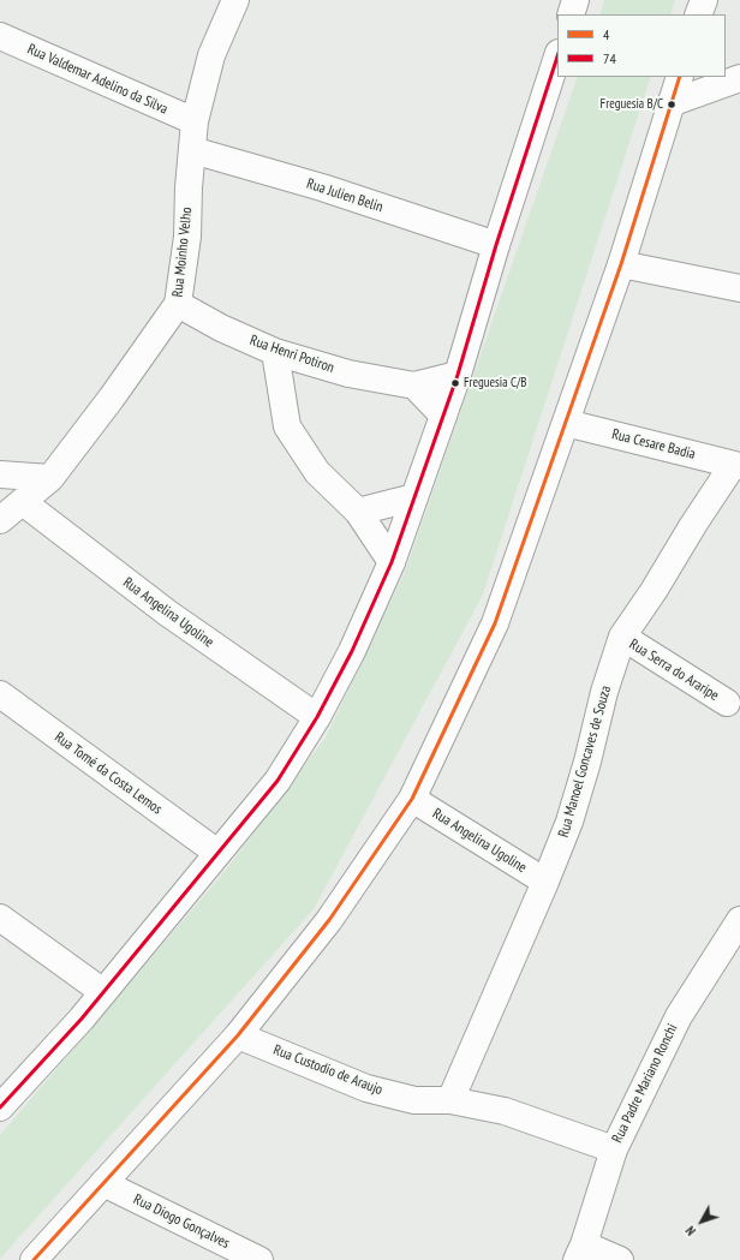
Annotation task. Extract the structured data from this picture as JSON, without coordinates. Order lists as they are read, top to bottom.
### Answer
{
  "streets": {
    "street": [
      "Rua Valdemar Adelino da Silva",
      "Rua Julien Belin",
      "Rua Moinho Velho",
      "Rua Henri Potiron",
      "Rua Cesare Badia",
      "Rua Angelina Ugoline",
      "Rua Serra do Araripe",
      "Rua Manoel Goncaves de Souza",
      "Rua Tomé da Costa Lemos",
      "Rua Custodio de Araujo",
      "Rua Padre Mariano Ronchi",
      "Rua Diogo Gonçalves"
    ]
  },
  "crossings": [
    ["Rua Valdemar Adelino da Silva", "Rua Moinho Velho"],
    ["Rua Julien Belin", "Rua Moinho Velho"],
    ["Rua Moinho Velho", "Rua Henri Potiron"],
    ["Rua Moinho Velho", "Rua Angelina Ugoline"],
    ["Rua Cesare Badia", "Rua Manoel Goncaves de Souza"],
    ["Rua Angelina Ugoline", "Rua Manoel Goncaves de Souza"],
    ["Rua Serra do Araripe", "Rua Manoel Goncaves de Souza"],
    ["Rua Manoel Goncaves de Souza", "Rua Custodio de Araujo"],
    ["Rua Custodio de Araujo", "Rua Padre Mariano Ronchi"]
  ],
  "places": ["Freguesia B/C", "Freguesia C/B"],
  "lines": ["transit line 74", "transit line 4"],
  "legend": ["4", "74"],
  "north": "bottom left"
}
